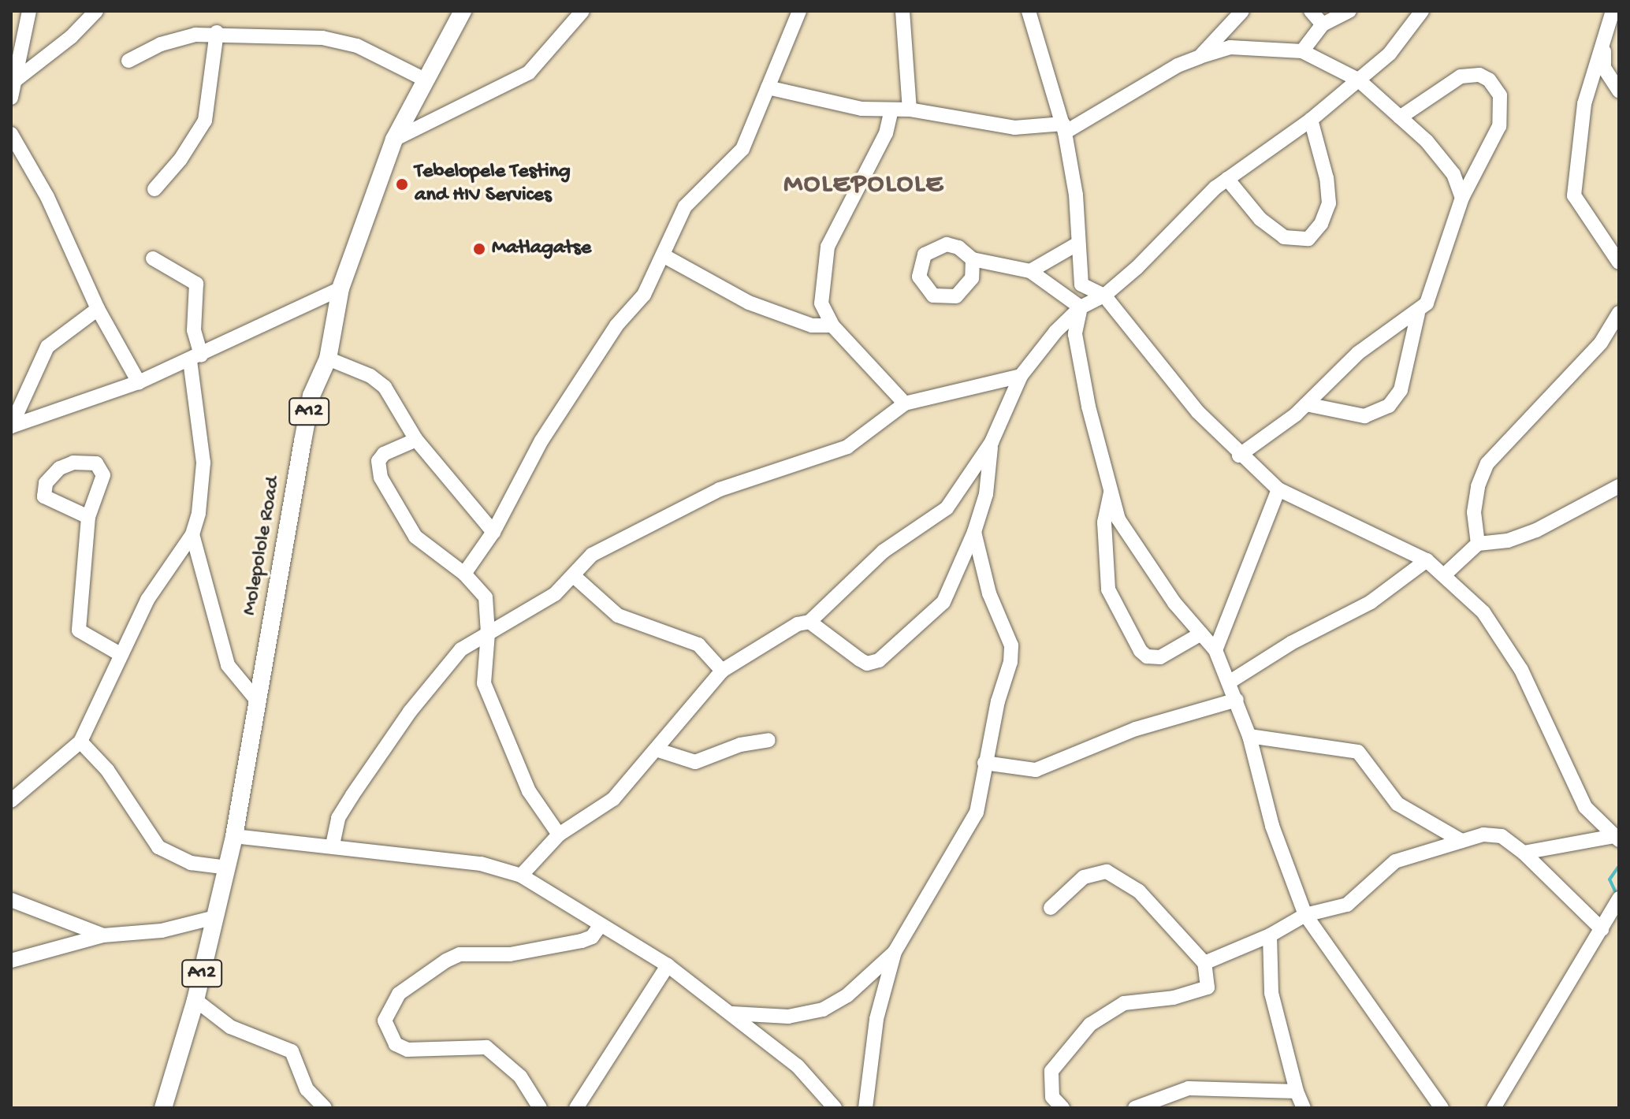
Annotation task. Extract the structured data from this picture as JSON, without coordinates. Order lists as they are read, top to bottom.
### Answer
{
  "streets": {
    "main road": ["A12", "Molepolole Road"]
  },
  "districts": ["MOLEPOLOLE"],
  "places": ["Tebelopele Testing and HIV Services", "Matlagatse"]
}
